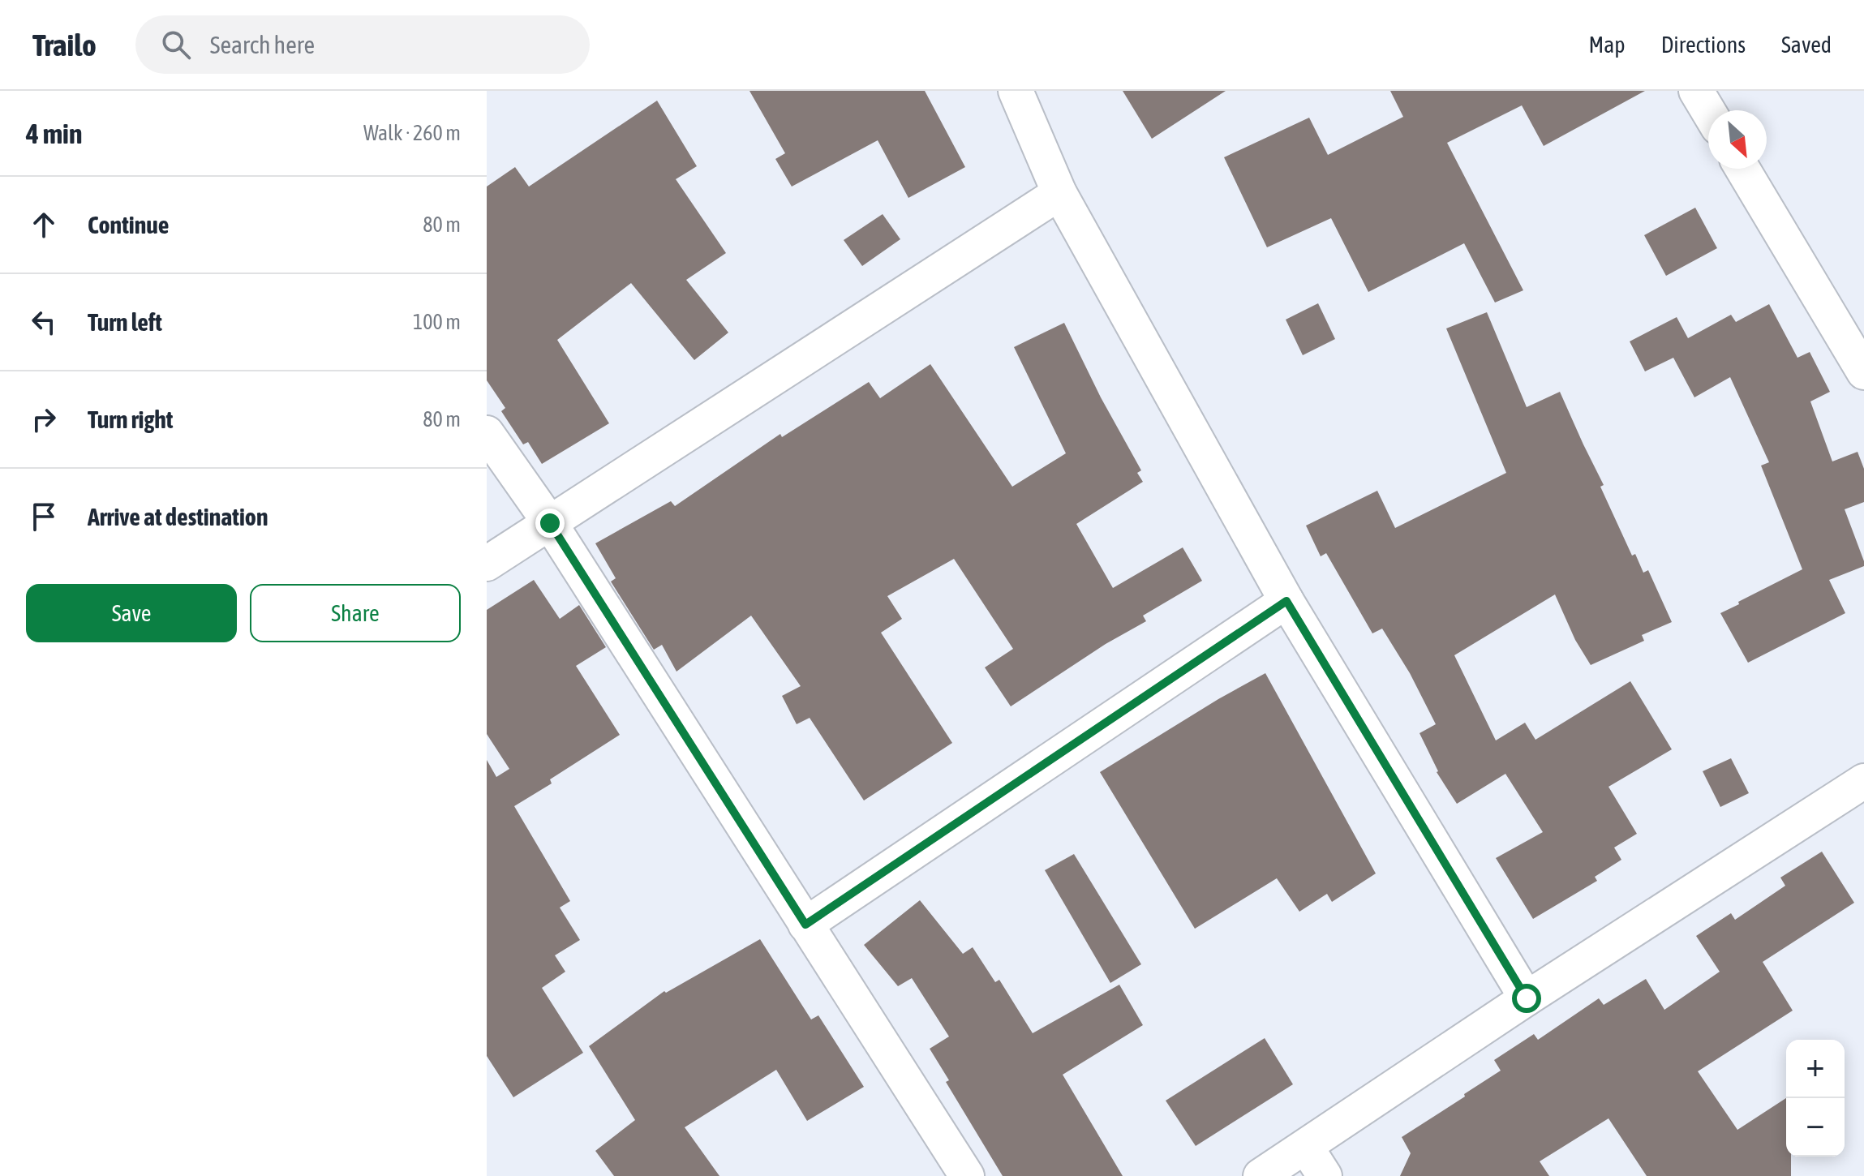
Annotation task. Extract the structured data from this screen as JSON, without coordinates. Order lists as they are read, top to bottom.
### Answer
{
  "north": "bottom right",
  "page": {
    "header": "Trailo",
    "search": "Search here",
    "nav": ["Map", "Directions", "Saved"],
    "heading": ["4 min", "Walk · 260 m"],
    "list": [
      ["Continue", "80 m"],
      ["Turn left", "100 m"],
      ["Turn right", "80 m"],
      "Arrive at destination"
    ],
    "buttons": ["Save", "Share"],
    "map_buttons": ["+", "−"]
  }
}
